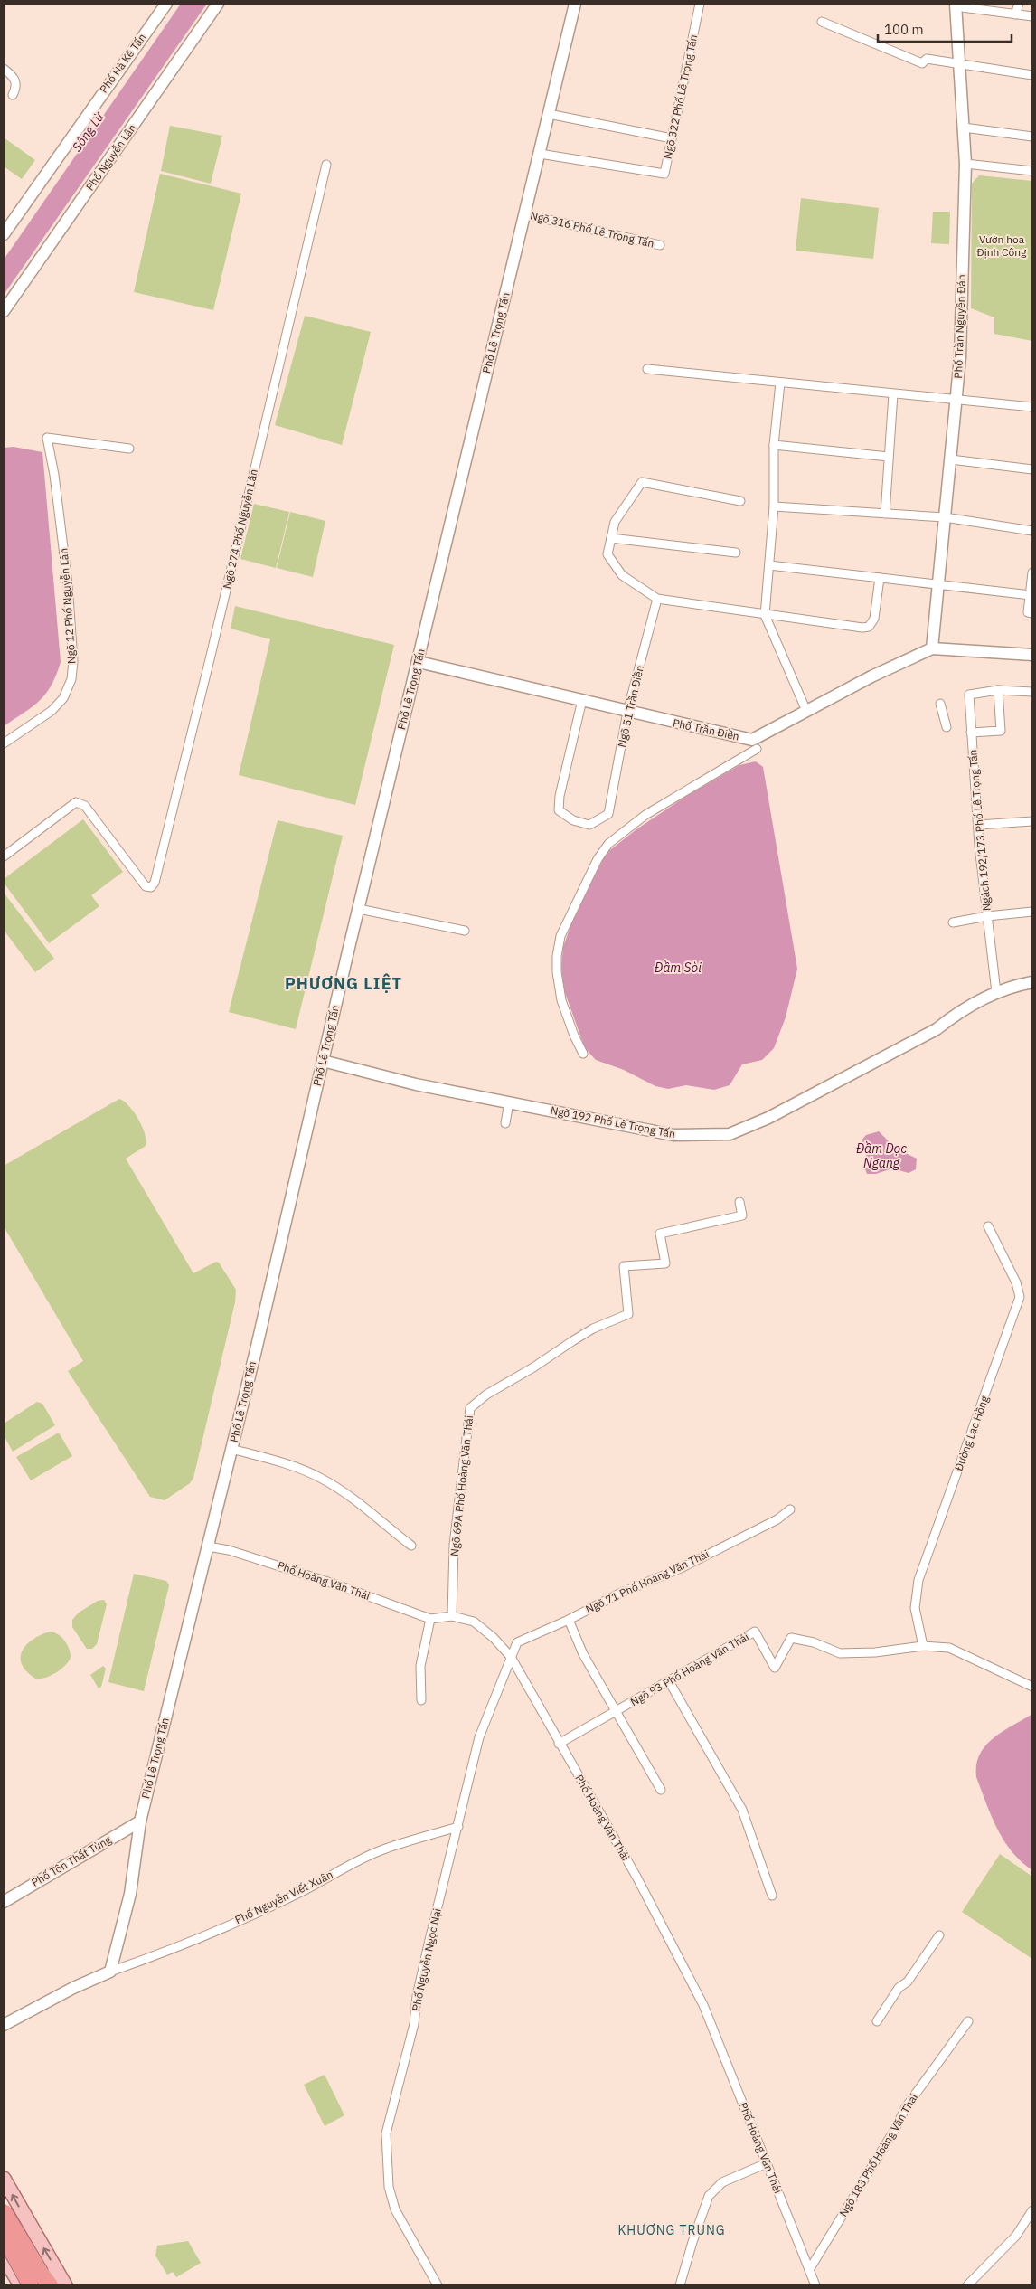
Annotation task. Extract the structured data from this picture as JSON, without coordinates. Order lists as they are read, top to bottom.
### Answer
{
  "streets": {
    "street": [
      "Phố Hà Kế Tấn",
      "Ngõ 322 Phố Lê Trọng Tấn",
      "Phố Nguyễn Lân",
      "Ngõ 316 Phố Lê Trọng Tấn",
      "Phố Trần Nguyên Đán",
      "Phố Lê Trọng Tấn",
      "Ngõ 274 Phố Nguyễn Lân",
      "Ngõ 12 Phố Nguyễn Lân",
      "Ngõ 51 Trần Điền",
      "Phố Trần Điền",
      "Ngách 192/173 Phố Lê Trọng Tấn",
      "Ngõ 192 Phố Lê Trọng Tấn",
      "Đường Lạc Hồng",
      "Ngõ 69A Phố Hoàng Văn Thái",
      "Phố Hoàng Văn Thái",
      "Ngõ 71 Phố Hoàng Văn Thái",
      "Ngõ 93 Phố Hoàng Văn Thái",
      "Phố Tôn Thất Tùng",
      "Phố Nguyễn Viết Xuân",
      "Phố Nguyễn Ngọc Nại",
      "Ngõ 183 Phố Hoàng Văn Thái"
    ]
  },
  "crossings": [
    ["Ngõ 322 Phố Lê Trọng Tấn", "Phố Lê Trọng Tấn"],
    ["Ngõ 316 Phố Lê Trọng Tấn", "Phố Lê Trọng Tấn"],
    ["Phố Trần Nguyên Đán", "Phố Trần Điền"],
    ["Phố Lê Trọng Tấn", "Phố Trần Điền"],
    ["Phố Lê Trọng Tấn", "Ngõ 192 Phố Lê Trọng Tấn"],
    ["Phố Lê Trọng Tấn", "Phố Hoàng Văn Thái"],
    ["Phố Lê Trọng Tấn", "Phố Tôn Thất Tùng"],
    ["Phố Lê Trọng Tấn", "Phố Nguyễn Viết Xuân"],
    ["Ngõ 51 Trần Điền", "Phố Trần Điền"],
    ["Ngách 192/173 Phố Lê Trọng Tấn", "Ngõ 192 Phố Lê Trọng Tấn"],
    ["Đường Lạc Hồng", "Ngõ 93 Phố Hoàng Văn Thái"],
    ["Ngõ 69A Phố Hoàng Văn Thái", "Phố Hoàng Văn Thái"],
    ["Phố Hoàng Văn Thái", "Ngõ 71 Phố Hoàng Văn Thái"],
    ["Phố Hoàng Văn Thái", "Ngõ 93 Phố Hoàng Văn Thái"],
    ["Phố Hoàng Văn Thái", "Phố Nguyễn Ngọc Nại"],
    ["Phố Hoàng Văn Thái", "Ngõ 183 Phố Hoàng Văn Thái"],
    ["Ngõ 71 Phố Hoàng Văn Thái", "Phố Nguyễn Ngọc Nại"],
    ["Phố Nguyễn Viết Xuân", "Phố Nguyễn Ngọc Nại"]
  ],
  "districts": ["PHƯƠNG LIỆT", "KHƯƠNG TRUNG"],
  "water": ["Sông Lừ", "Đầm Sòi", "Đầm Dọc Ngang"],
  "parks": ["Vườn hoa Định Công"],
  "scale_bar": "100 m"
}
